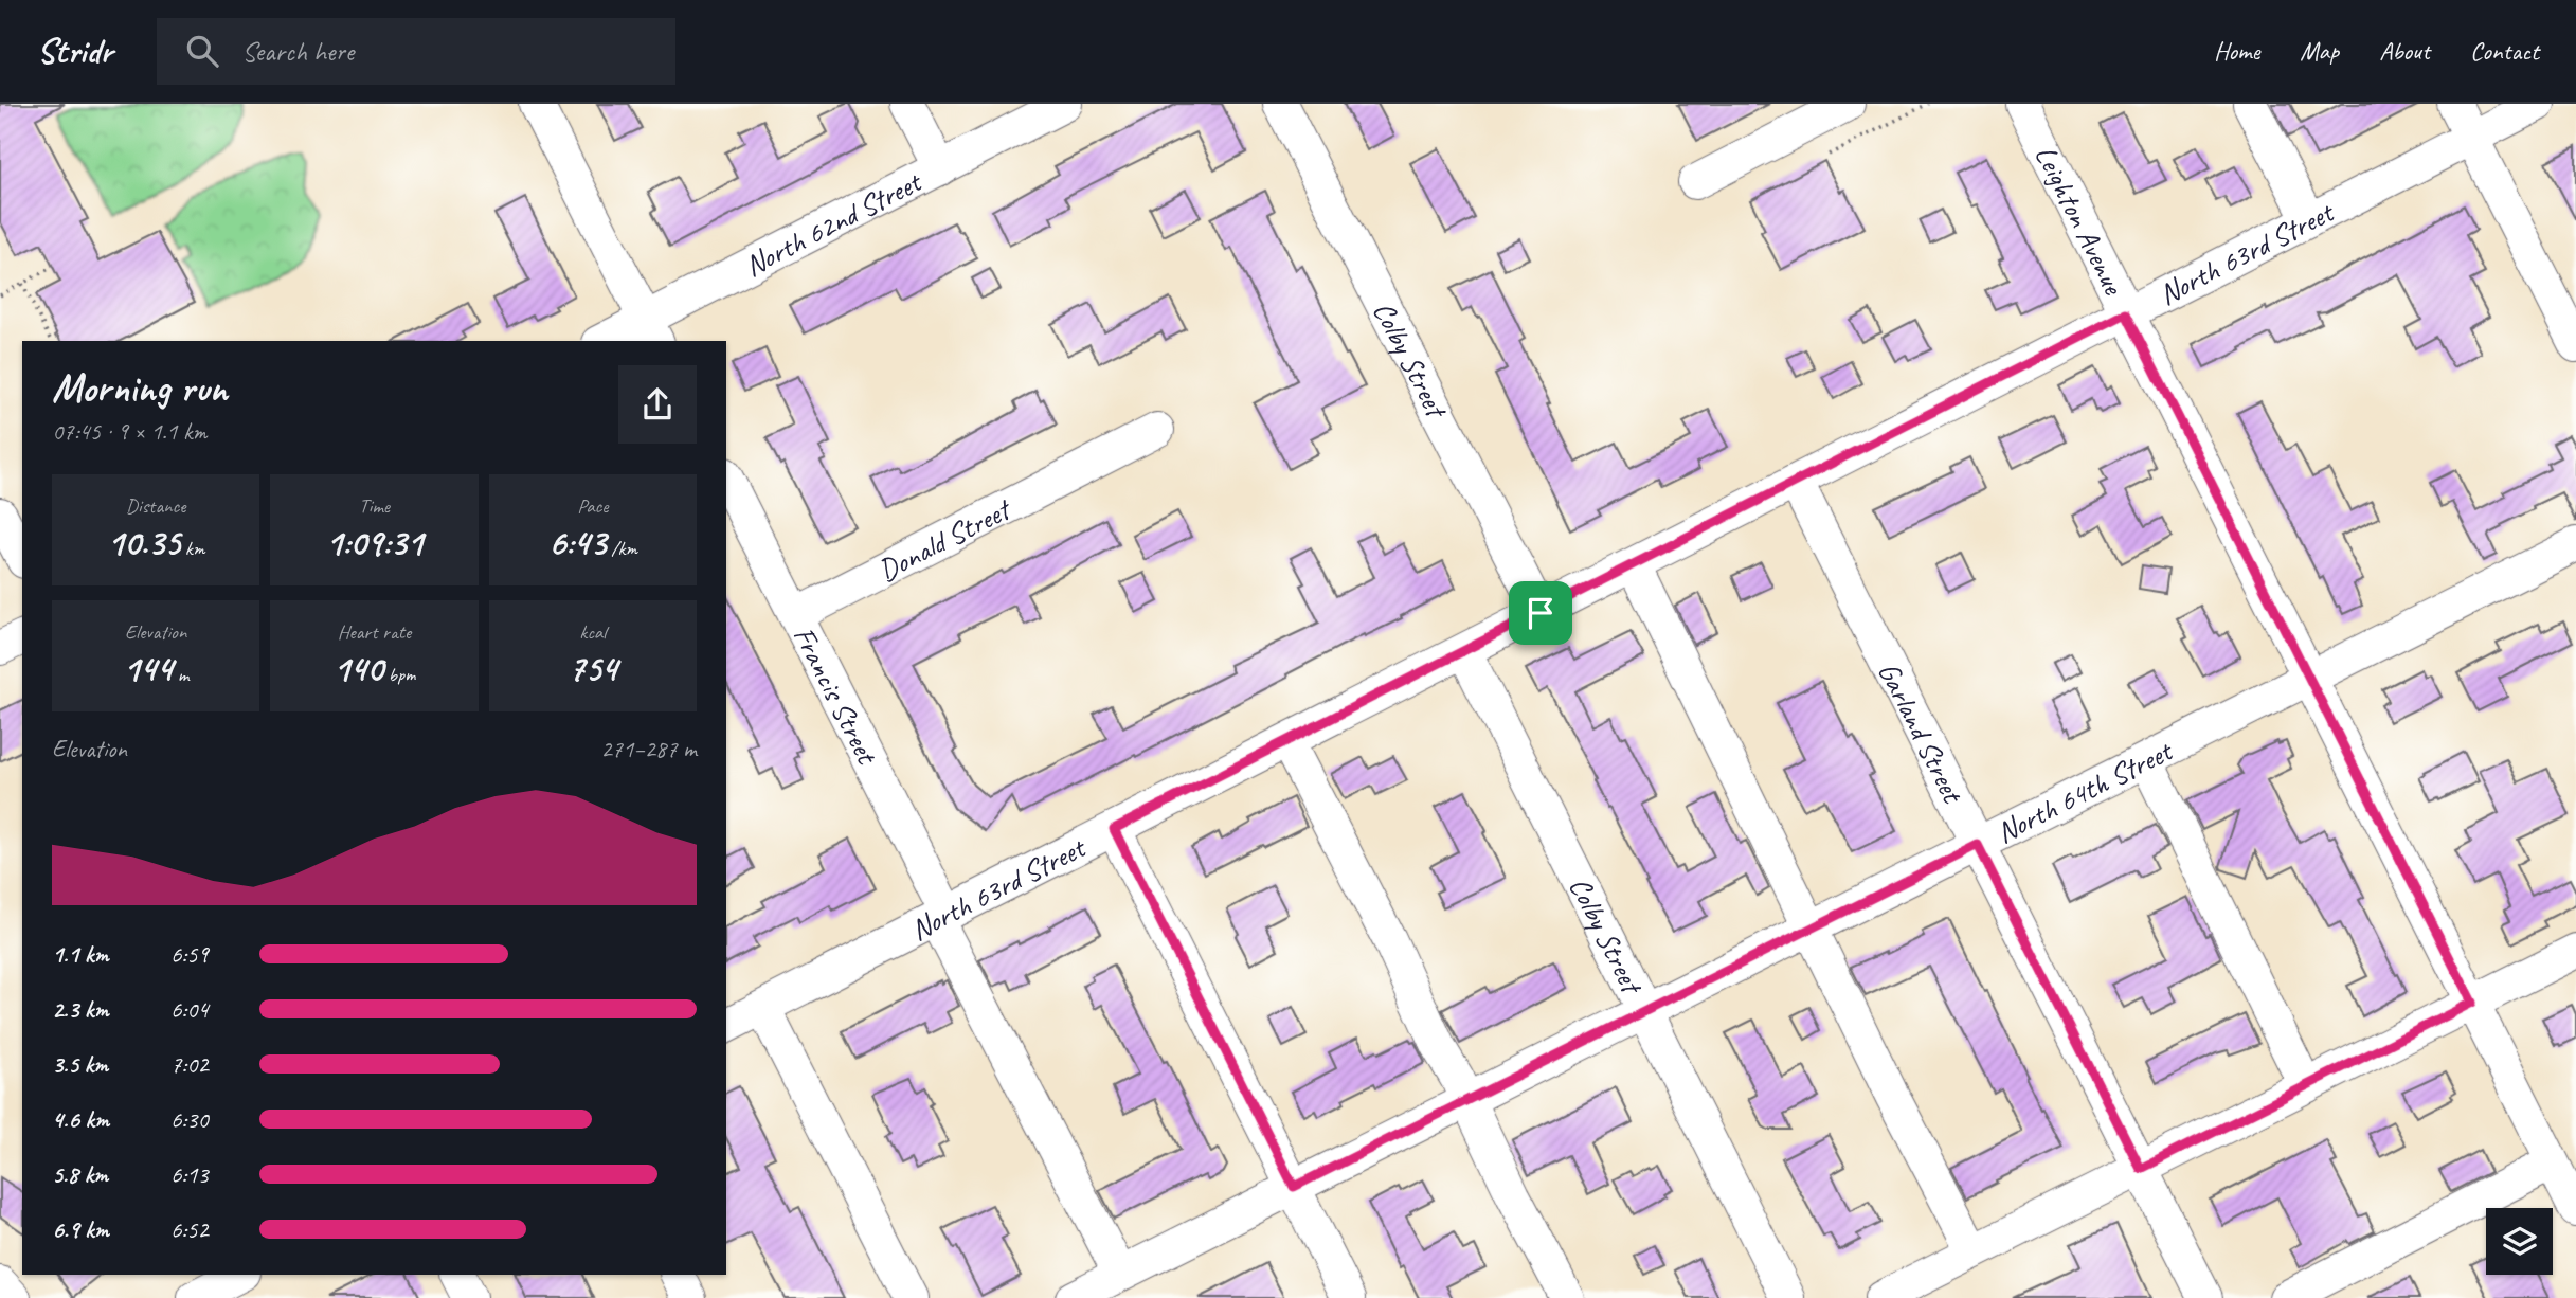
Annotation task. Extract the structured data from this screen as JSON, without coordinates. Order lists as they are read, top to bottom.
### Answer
{
  "streets": {
    "street": [
      "Leighton Avenue",
      "North 62nd Street",
      "North 63rd Street",
      "Colby Street",
      "Donald Street",
      "Francis Street",
      "Garland Street",
      "North 64th Street"
    ]
  },
  "crossings": [
    ["Leighton Avenue", "North 63rd Street"],
    ["Leighton Avenue", "North 64th Street"],
    ["North 63rd Street", "Colby Street"],
    ["North 63rd Street", "Francis Street"],
    ["North 63rd Street", "Garland Street"],
    ["Colby Street", "North 64th Street"],
    ["Donald Street", "Francis Street"],
    ["Francis Street", "North 64th Street"],
    ["Garland Street", "North 64th Street"]
  ],
  "page": {
    "header": "Stridr",
    "search": "Search here",
    "nav": [
      "Home",
      "Map",
      "About",
      "Contact"
    ],
    "heading": ["Morning run", "07:45 · 9 × 1.1 km"],
    "stats": [
      ["Distance", "10.35 km"],
      ["Time", "1:09:31"],
      ["Pace", "6:43 /km"],
      ["Elevation", "144 m"],
      ["Heart rate", "140 bpm"],
      ["kcal", "754"]
    ],
    "chart": ["Elevation", "271–287 m"],
    "list": [
      {
        "name": "1.1 km",
        "note": "6:59"
      },
      {
        "name": "2.3 km",
        "note": "6:04"
      },
      {
        "name": "3.5 km",
        "note": "7:02"
      },
      {
        "name": "4.6 km",
        "note": "6:30"
      },
      {
        "name": "5.8 km",
        "note": "6:13"
      },
      {
        "name": "6.9 km",
        "note": "6:52"
      }
    ]
  }
}
